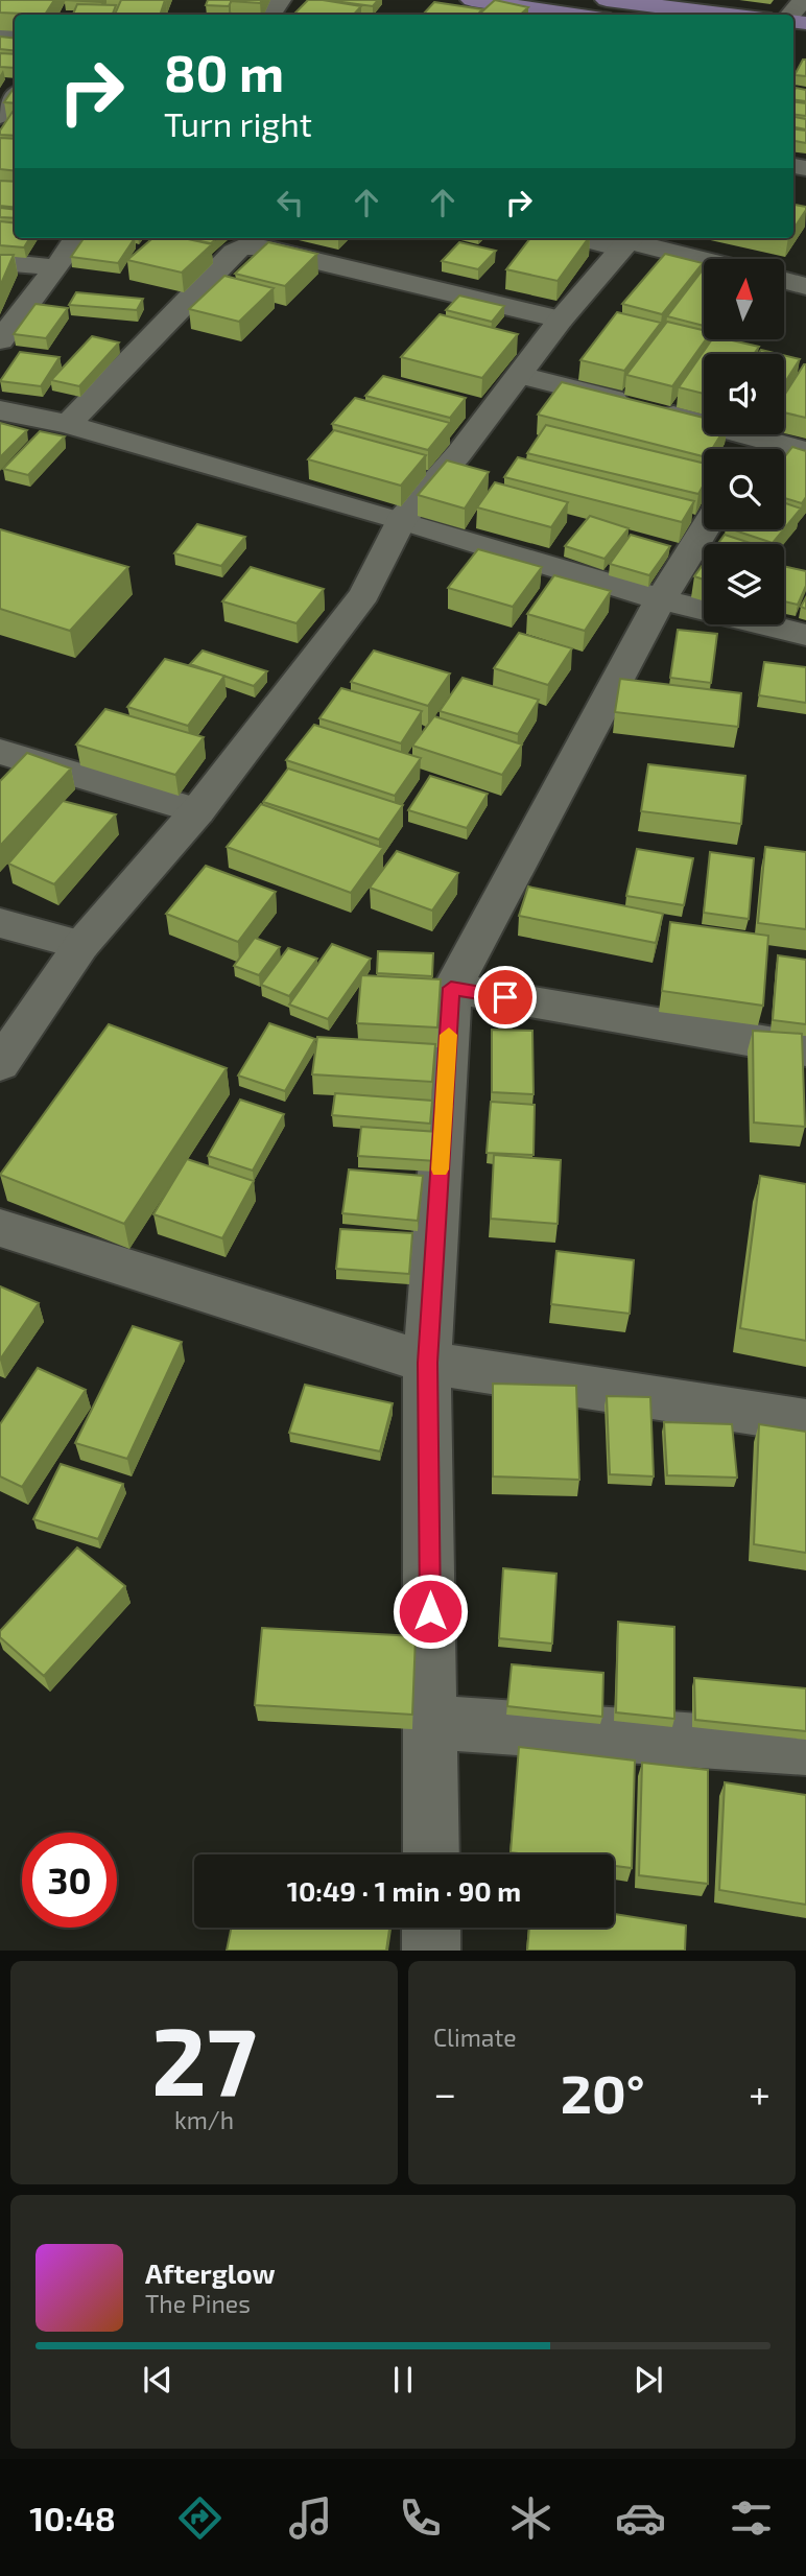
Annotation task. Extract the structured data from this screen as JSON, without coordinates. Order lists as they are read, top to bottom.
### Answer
{
  "north": "top",
  "page": {
    "turn": ["80 m", "Turn right"],
    "limit": "30",
    "trip": "10:49 · 1 min · 90 m",
    "tile": [
      ["27", "km/h"],
      "Climate"
    ],
    "heat": ["−", "20°", "+"],
    "song": ["Afterglow", "The Pines"],
    "tabs": "10:48"
  }
}
